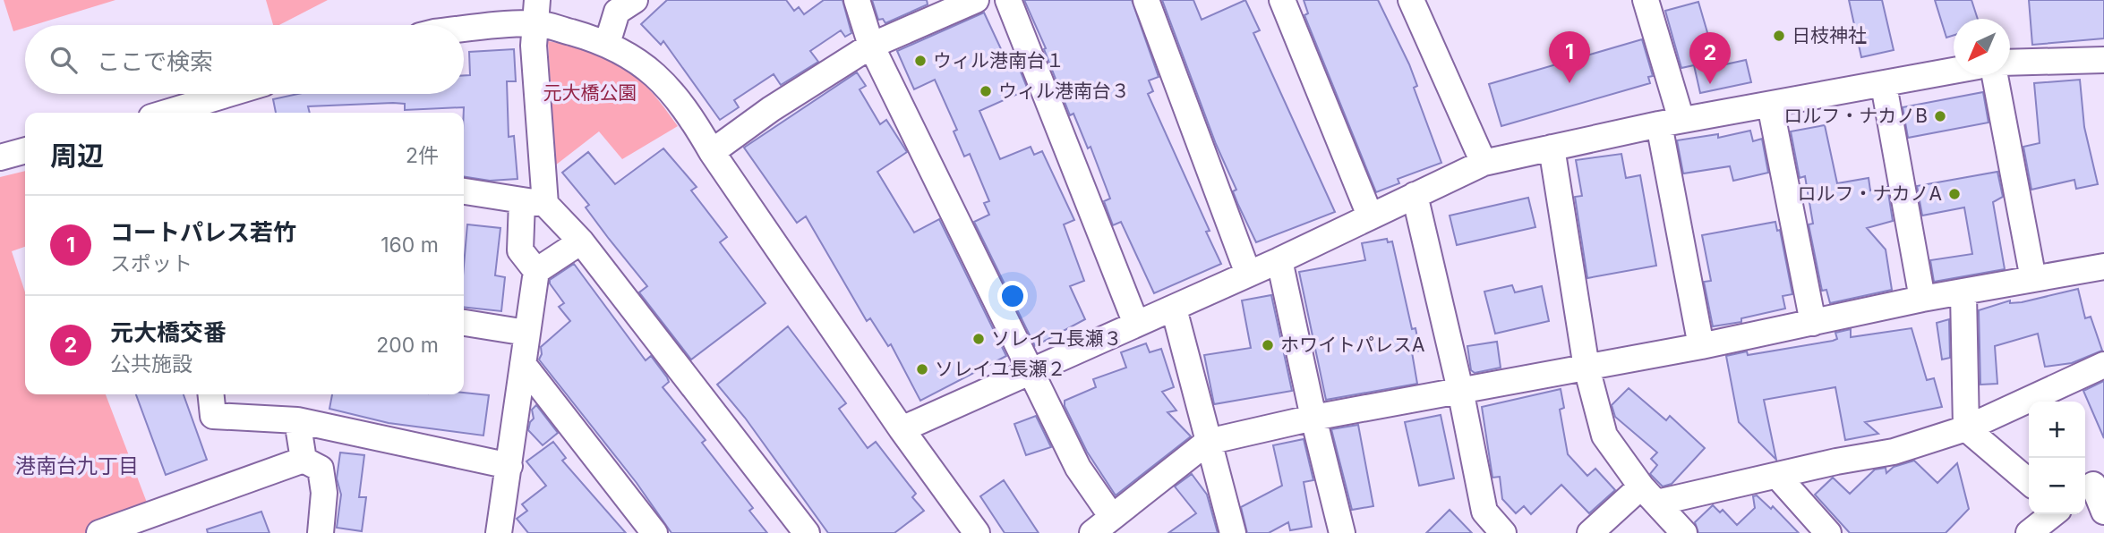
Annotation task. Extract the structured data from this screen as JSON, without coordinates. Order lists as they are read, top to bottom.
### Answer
{
  "districts": ["港南台九丁目"],
  "parks": ["元大橋公園"],
  "places": [
    "日枝神社",
    "ウィル港南台１",
    "ウィル港南台３",
    "ロルフ・ナカノB",
    "ロルフ・ナカノA",
    "ソレイユ長瀬３",
    "ホワイトパレスA",
    "ソレイユ長瀬２"
  ],
  "north": "bottom left",
  "page": {
    "search": "ここで検索",
    "pins": ["1", "2"],
    "heading": ["周辺", "2件"],
    "list": [
      {
        "mark": "1",
        "name": "コートパレス若竹",
        "note": "スポット",
        "value": "160 m"
      },
      {
        "mark": "2",
        "name": "元大橋交番",
        "note": "公共施設",
        "value": "200 m"
      }
    ],
    "map_buttons": ["+", "−"]
  }
}
